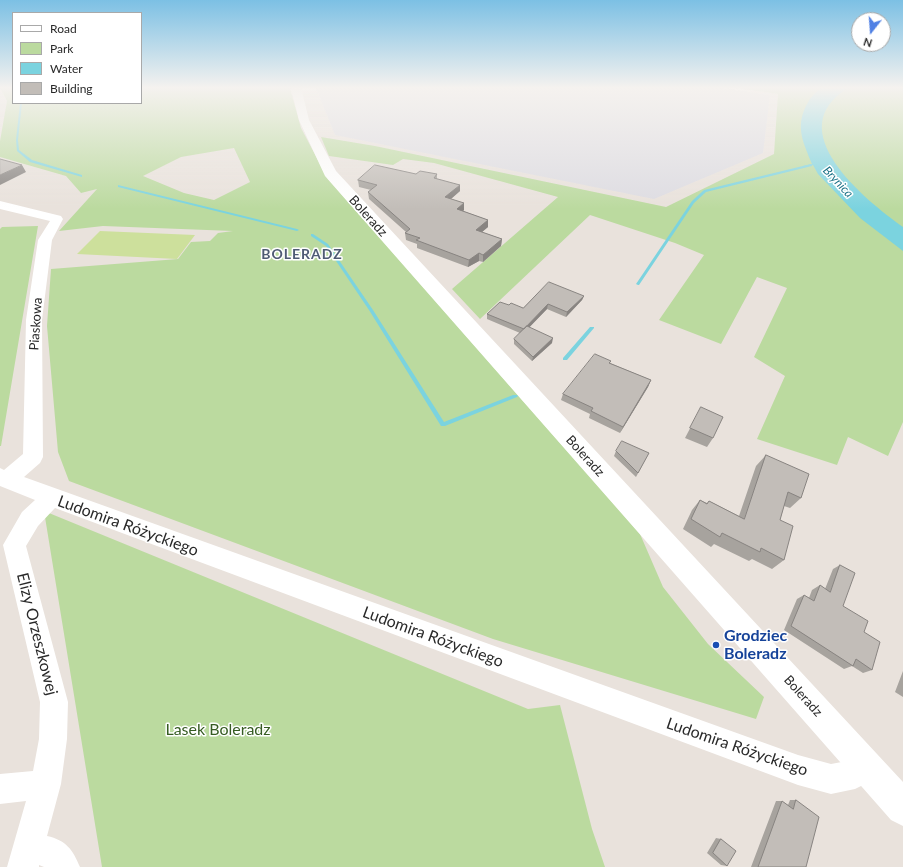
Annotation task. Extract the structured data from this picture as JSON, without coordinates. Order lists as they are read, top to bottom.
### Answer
{
  "streets": {
    "street": [
      "Boleradz",
      "Piaskowa",
      "Ludomira Różyckiego",
      "Elizy Orzeszkowej"
    ]
  },
  "crossings": [
    ["Boleradz", "Ludomira Różyckiego"],
    ["Piaskowa", "Ludomira Różyckiego"],
    ["Ludomira Różyckiego", "Elizy Orzeszkowej"]
  ],
  "districts": ["BOLERADZ"],
  "water": ["Brynica"],
  "parks": ["Lasek Boleradz"],
  "places": ["Grodziec Boleradz"],
  "legend": [
    "Road",
    "Park",
    "Water",
    "Building"
  ],
  "north": "bottom"
}
